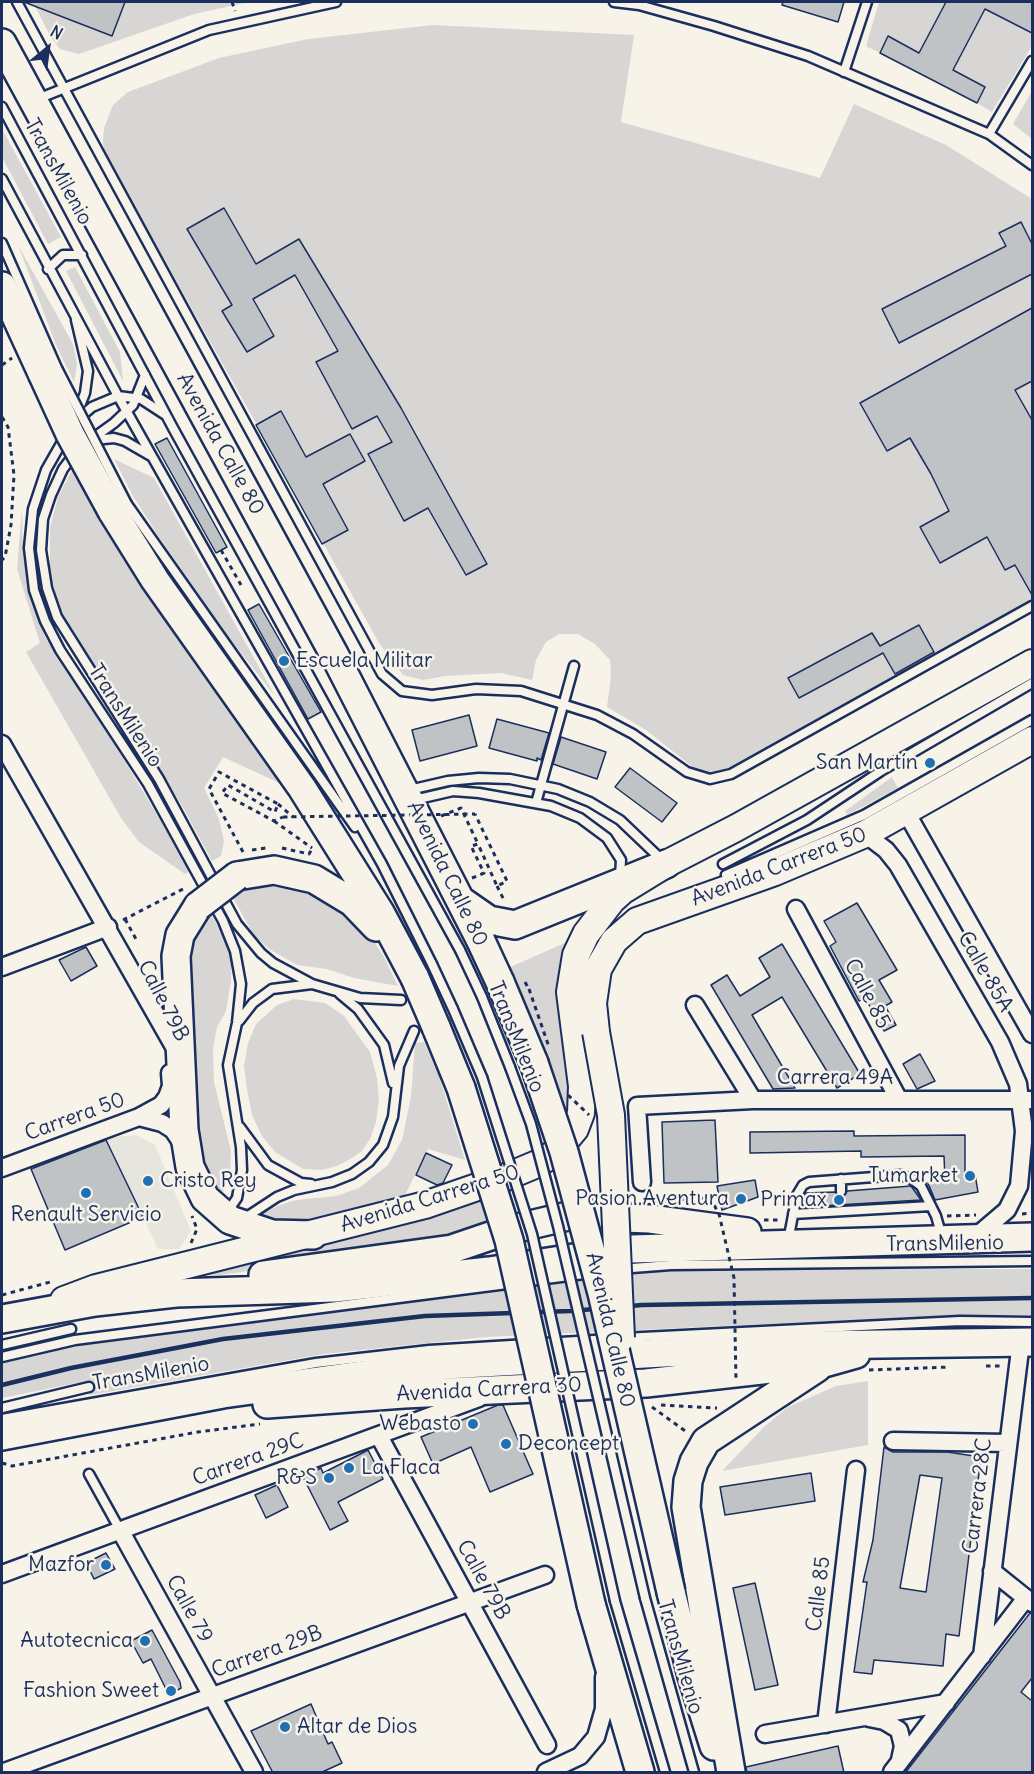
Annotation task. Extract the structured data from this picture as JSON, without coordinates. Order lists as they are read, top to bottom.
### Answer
{
  "streets": {
    "highway": ["Avenida Calle 80", "Avenida Carrera 30"],
    "main road": ["Avenida Carrera 50"],
    "street": [
      "Calle 85A",
      "Calle 85",
      "Calle 79B",
      "Carrera 49A",
      "Carrera 50",
      "Carrera 29C",
      "Carrera 28C",
      "Calle 79",
      "Carrera 29B"
    ],
    "lane": ["TransMilenio"]
  },
  "crossings": [
    ["TransMilenio", "Avenida Calle 80"],
    ["TransMilenio", "Avenida Carrera 30"],
    ["TransMilenio", "Carrera 28C"],
    ["Avenida Calle 80", "Avenida Carrera 50"],
    ["Avenida Carrera 50", "Calle 85A"],
    ["Calle 85A", "Carrera 49A"],
    ["Calle 85", "Carrera 49A"],
    ["Calle 79B", "Carrera 50"],
    ["Calle 79B", "Carrera 29C"],
    ["Calle 79B", "Carrera 29B"],
    ["Avenida Carrera 30", "Carrera 29C"],
    ["Avenida Carrera 30", "Carrera 28C"],
    ["Carrera 29C", "Calle 79"],
    ["Calle 79", "Carrera 29B"]
  ],
  "places": [
    "Escuela Militar",
    "San Martín",
    "Tumarket",
    "Cristo Rey",
    "Renault Servicio",
    "Pasion Aventura",
    "Primax",
    "Webasto",
    "Deconcept",
    "La Flaca",
    "R&S",
    "Mazfor",
    "Autotecnica",
    "Fashion Sweet",
    "Altar de Dios"
  ],
  "north": "top right"
}
